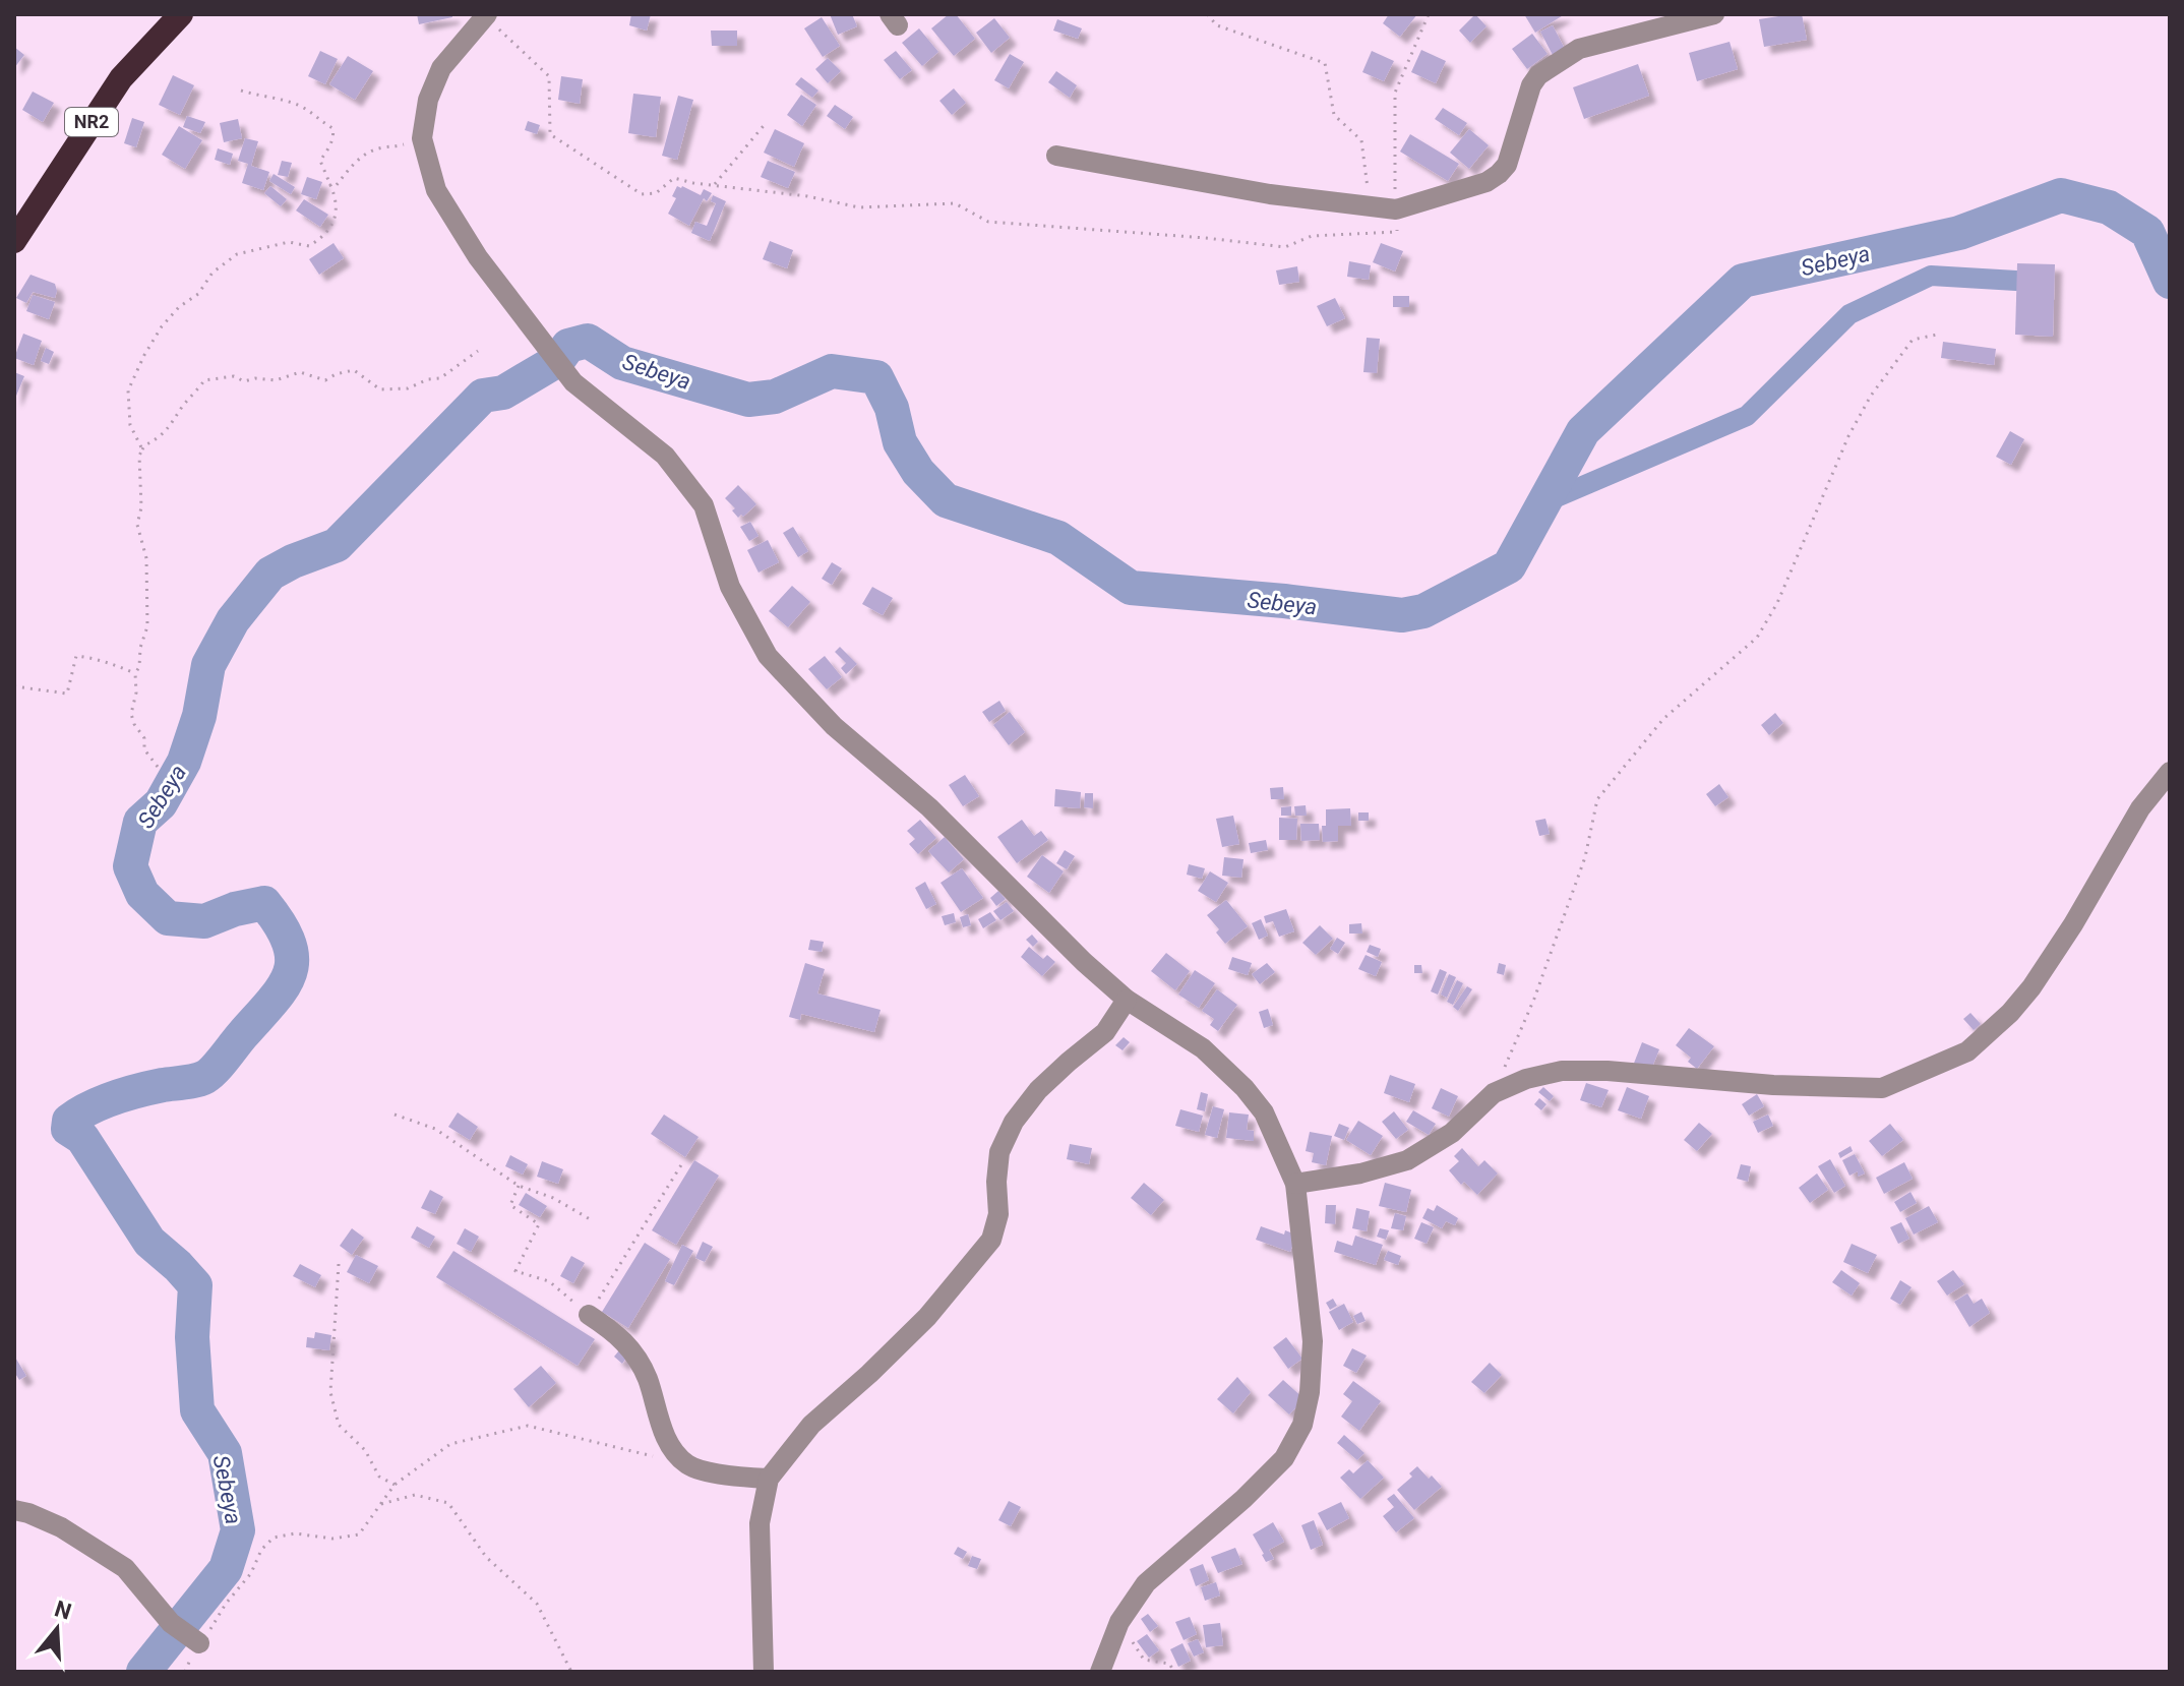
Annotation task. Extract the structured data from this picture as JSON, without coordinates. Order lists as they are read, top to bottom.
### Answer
{
  "streets": {
    "highway": ["NR2"]
  },
  "water": ["Sebeya"],
  "north": "top"
}
